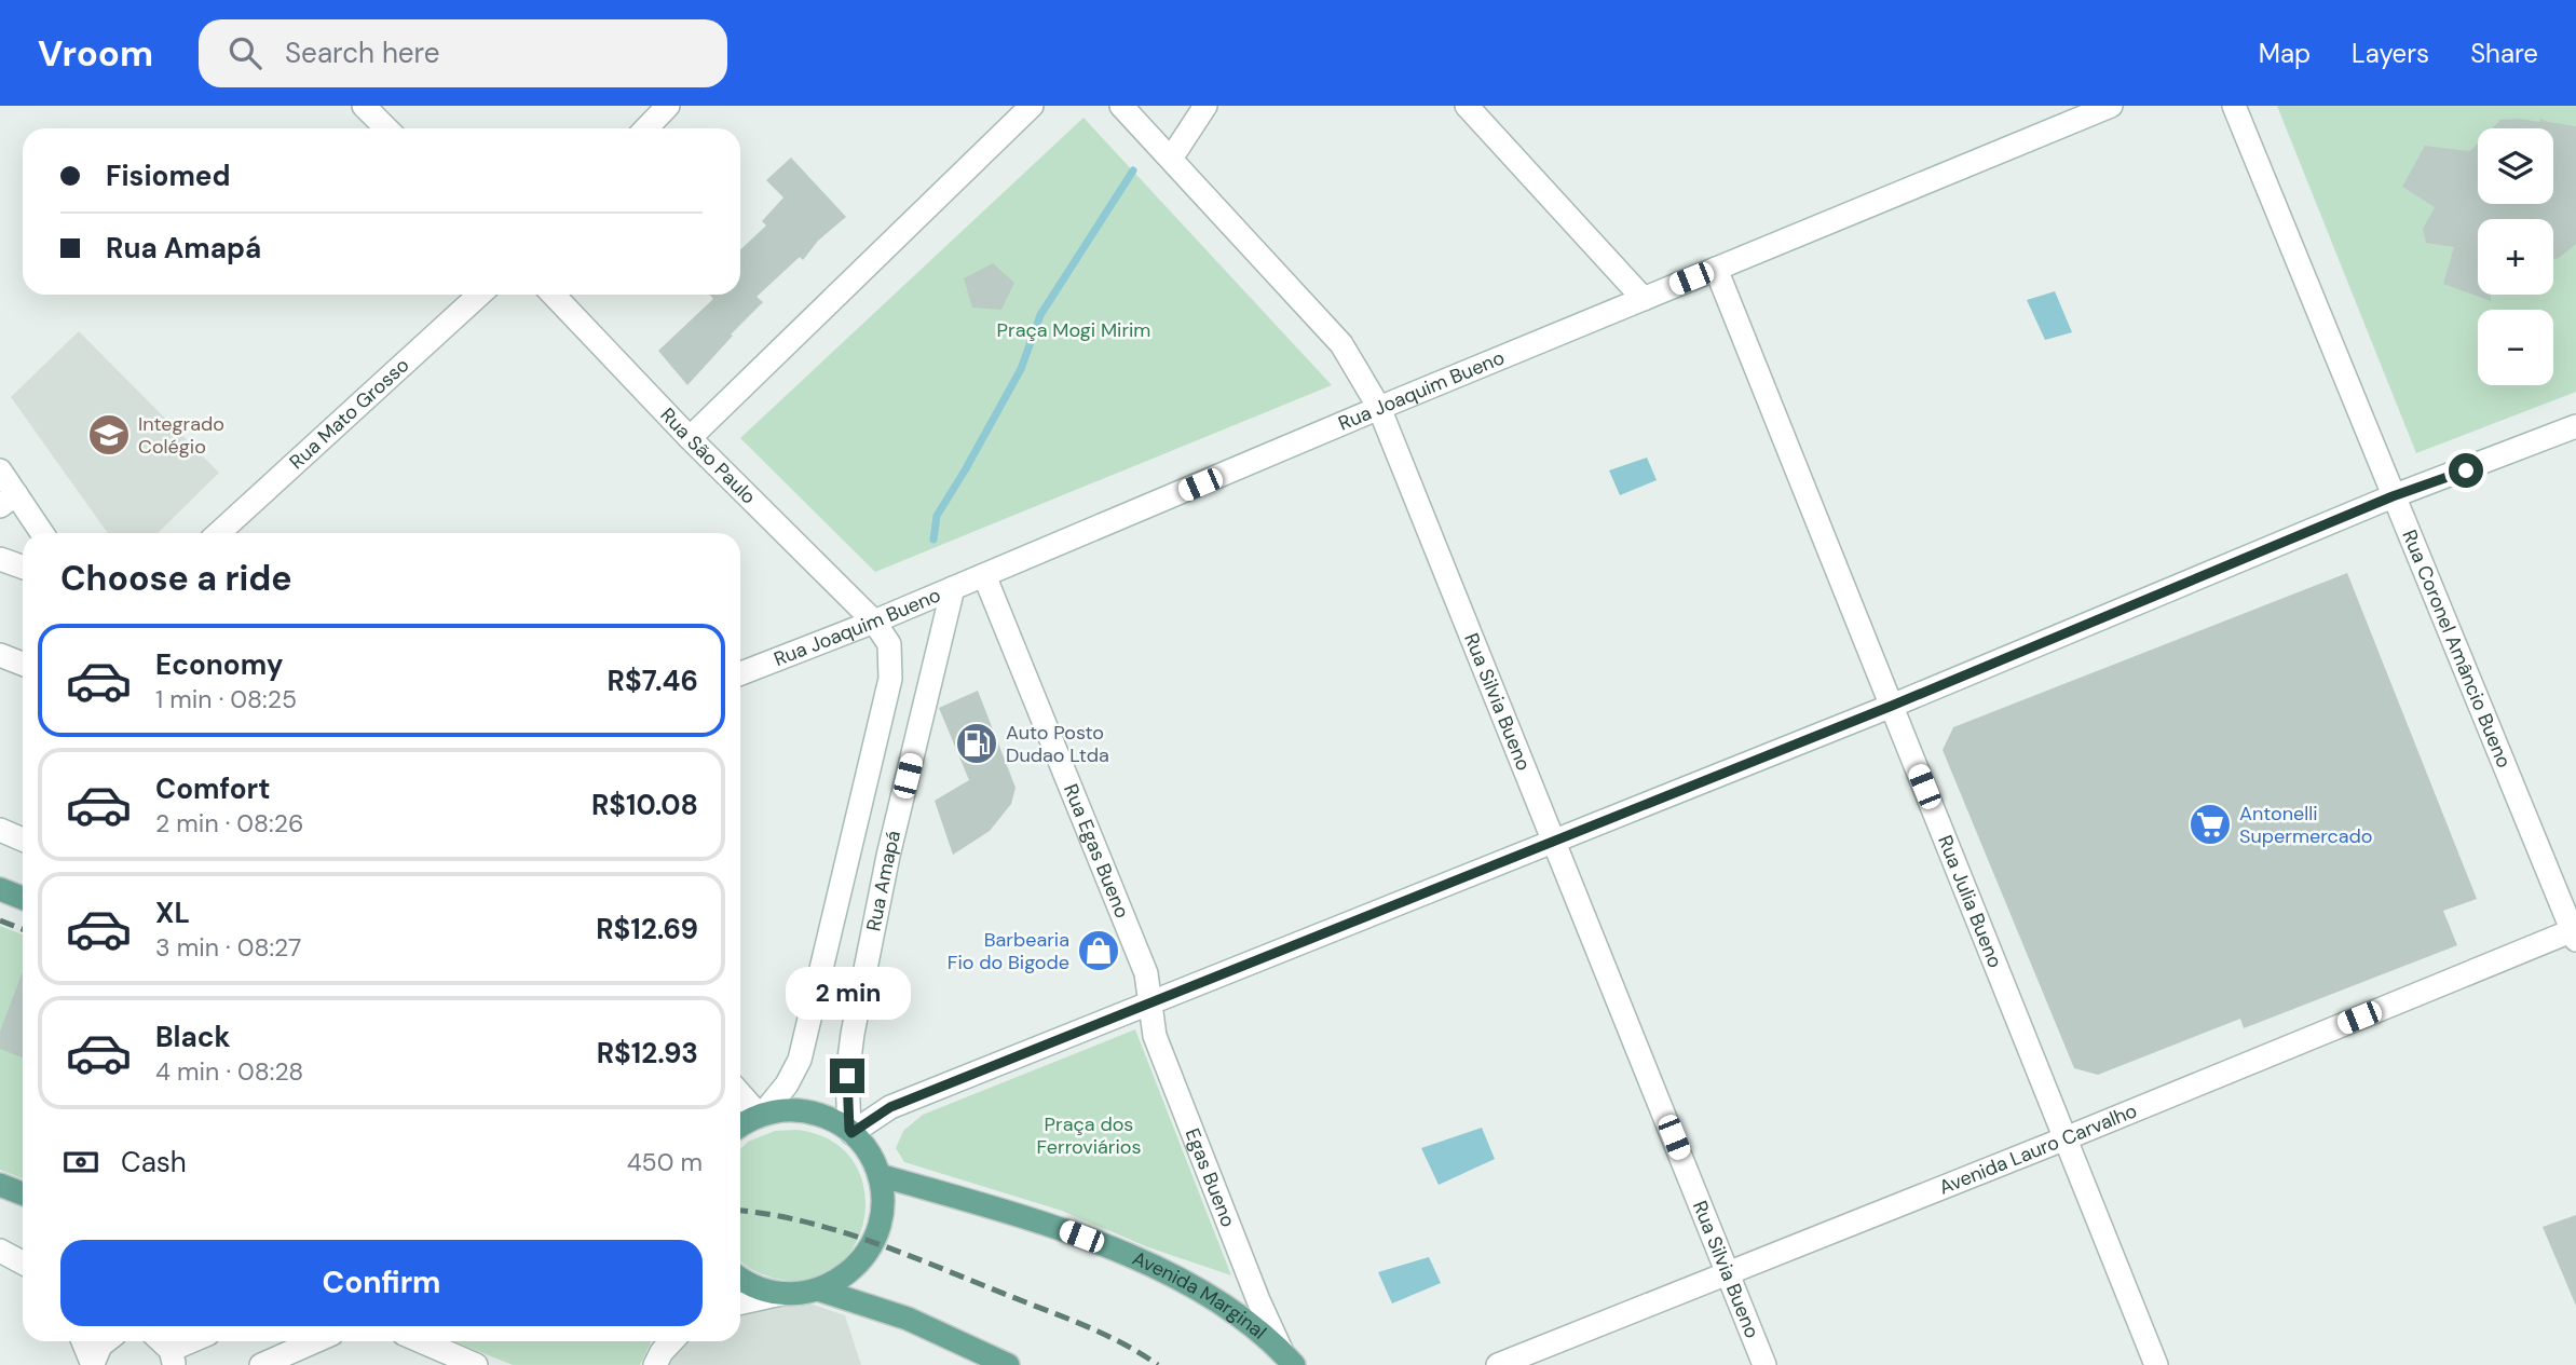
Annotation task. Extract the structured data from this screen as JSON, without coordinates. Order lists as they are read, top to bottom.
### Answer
{
  "streets": {
    "main road": ["Avenida Marginal"],
    "street": [
      "Rua Joaquim Bueno",
      "Rua Mato Grosso",
      "Rua São Paulo",
      "Rua Coronel Amâncio Bueno",
      "Rua Silvia Bueno",
      "Rua Egas Bueno",
      "Rua Amapá",
      "Rua Julia Bueno",
      "Avenida Lauro Carvalho",
      "Egas Bueno"
    ]
  },
  "crossings": [
    ["Rua Joaquim Bueno", "Rua São Paulo"],
    ["Rua Joaquim Bueno", "Rua Silvia Bueno"],
    ["Rua Joaquim Bueno", "Rua Egas Bueno"],
    ["Rua Joaquim Bueno", "Rua Amapá"],
    ["Rua Joaquim Bueno", "Rua Julia Bueno"],
    ["Rua São Paulo", "Rua Amapá"],
    ["Rua Coronel Amâncio Bueno", "Avenida Lauro Carvalho"],
    ["Rua Silvia Bueno", "Avenida Lauro Carvalho"],
    ["Rua Egas Bueno", "Egas Bueno"],
    ["Rua Julia Bueno", "Avenida Lauro Carvalho"],
    ["Egas Bueno", "Avenida Marginal"]
  ],
  "parks": ["Praça Mogi Mirim", "Praça dos Ferroviários"],
  "places": {
    "school or university": ["Integrado Colégio"],
    "fuel station": ["Auto Posto Dudao Ltda"],
    "supermarket": ["Antonelli Supermercado"],
    "shop": ["Barbearia Fio do Bigode"]
  },
  "page": {
    "header": "Vroom",
    "search": "Search here",
    "nav": ["Map", "Layers", "Share"],
    "map_buttons": ["+", "−"],
    "banner": ["Fisiomed", "Rua Amapá"],
    "heading": "Choose a ride",
    "list": [
      {
        "name": "Economy",
        "note": "1 min · 08:25",
        "value": "R$7.46"
      },
      {
        "name": "Comfort",
        "note": "2 min · 08:26",
        "value": "R$10.08"
      },
      {
        "name": "XL",
        "note": "3 min · 08:27",
        "value": "R$12.69"
      },
      {
        "name": "Black",
        "note": "4 min · 08:28",
        "value": "R$12.93"
      }
    ],
    "bubble": "2 min",
    "pay": ["Cash", "450 m"],
    "buttons": "Confirm"
  }
}
